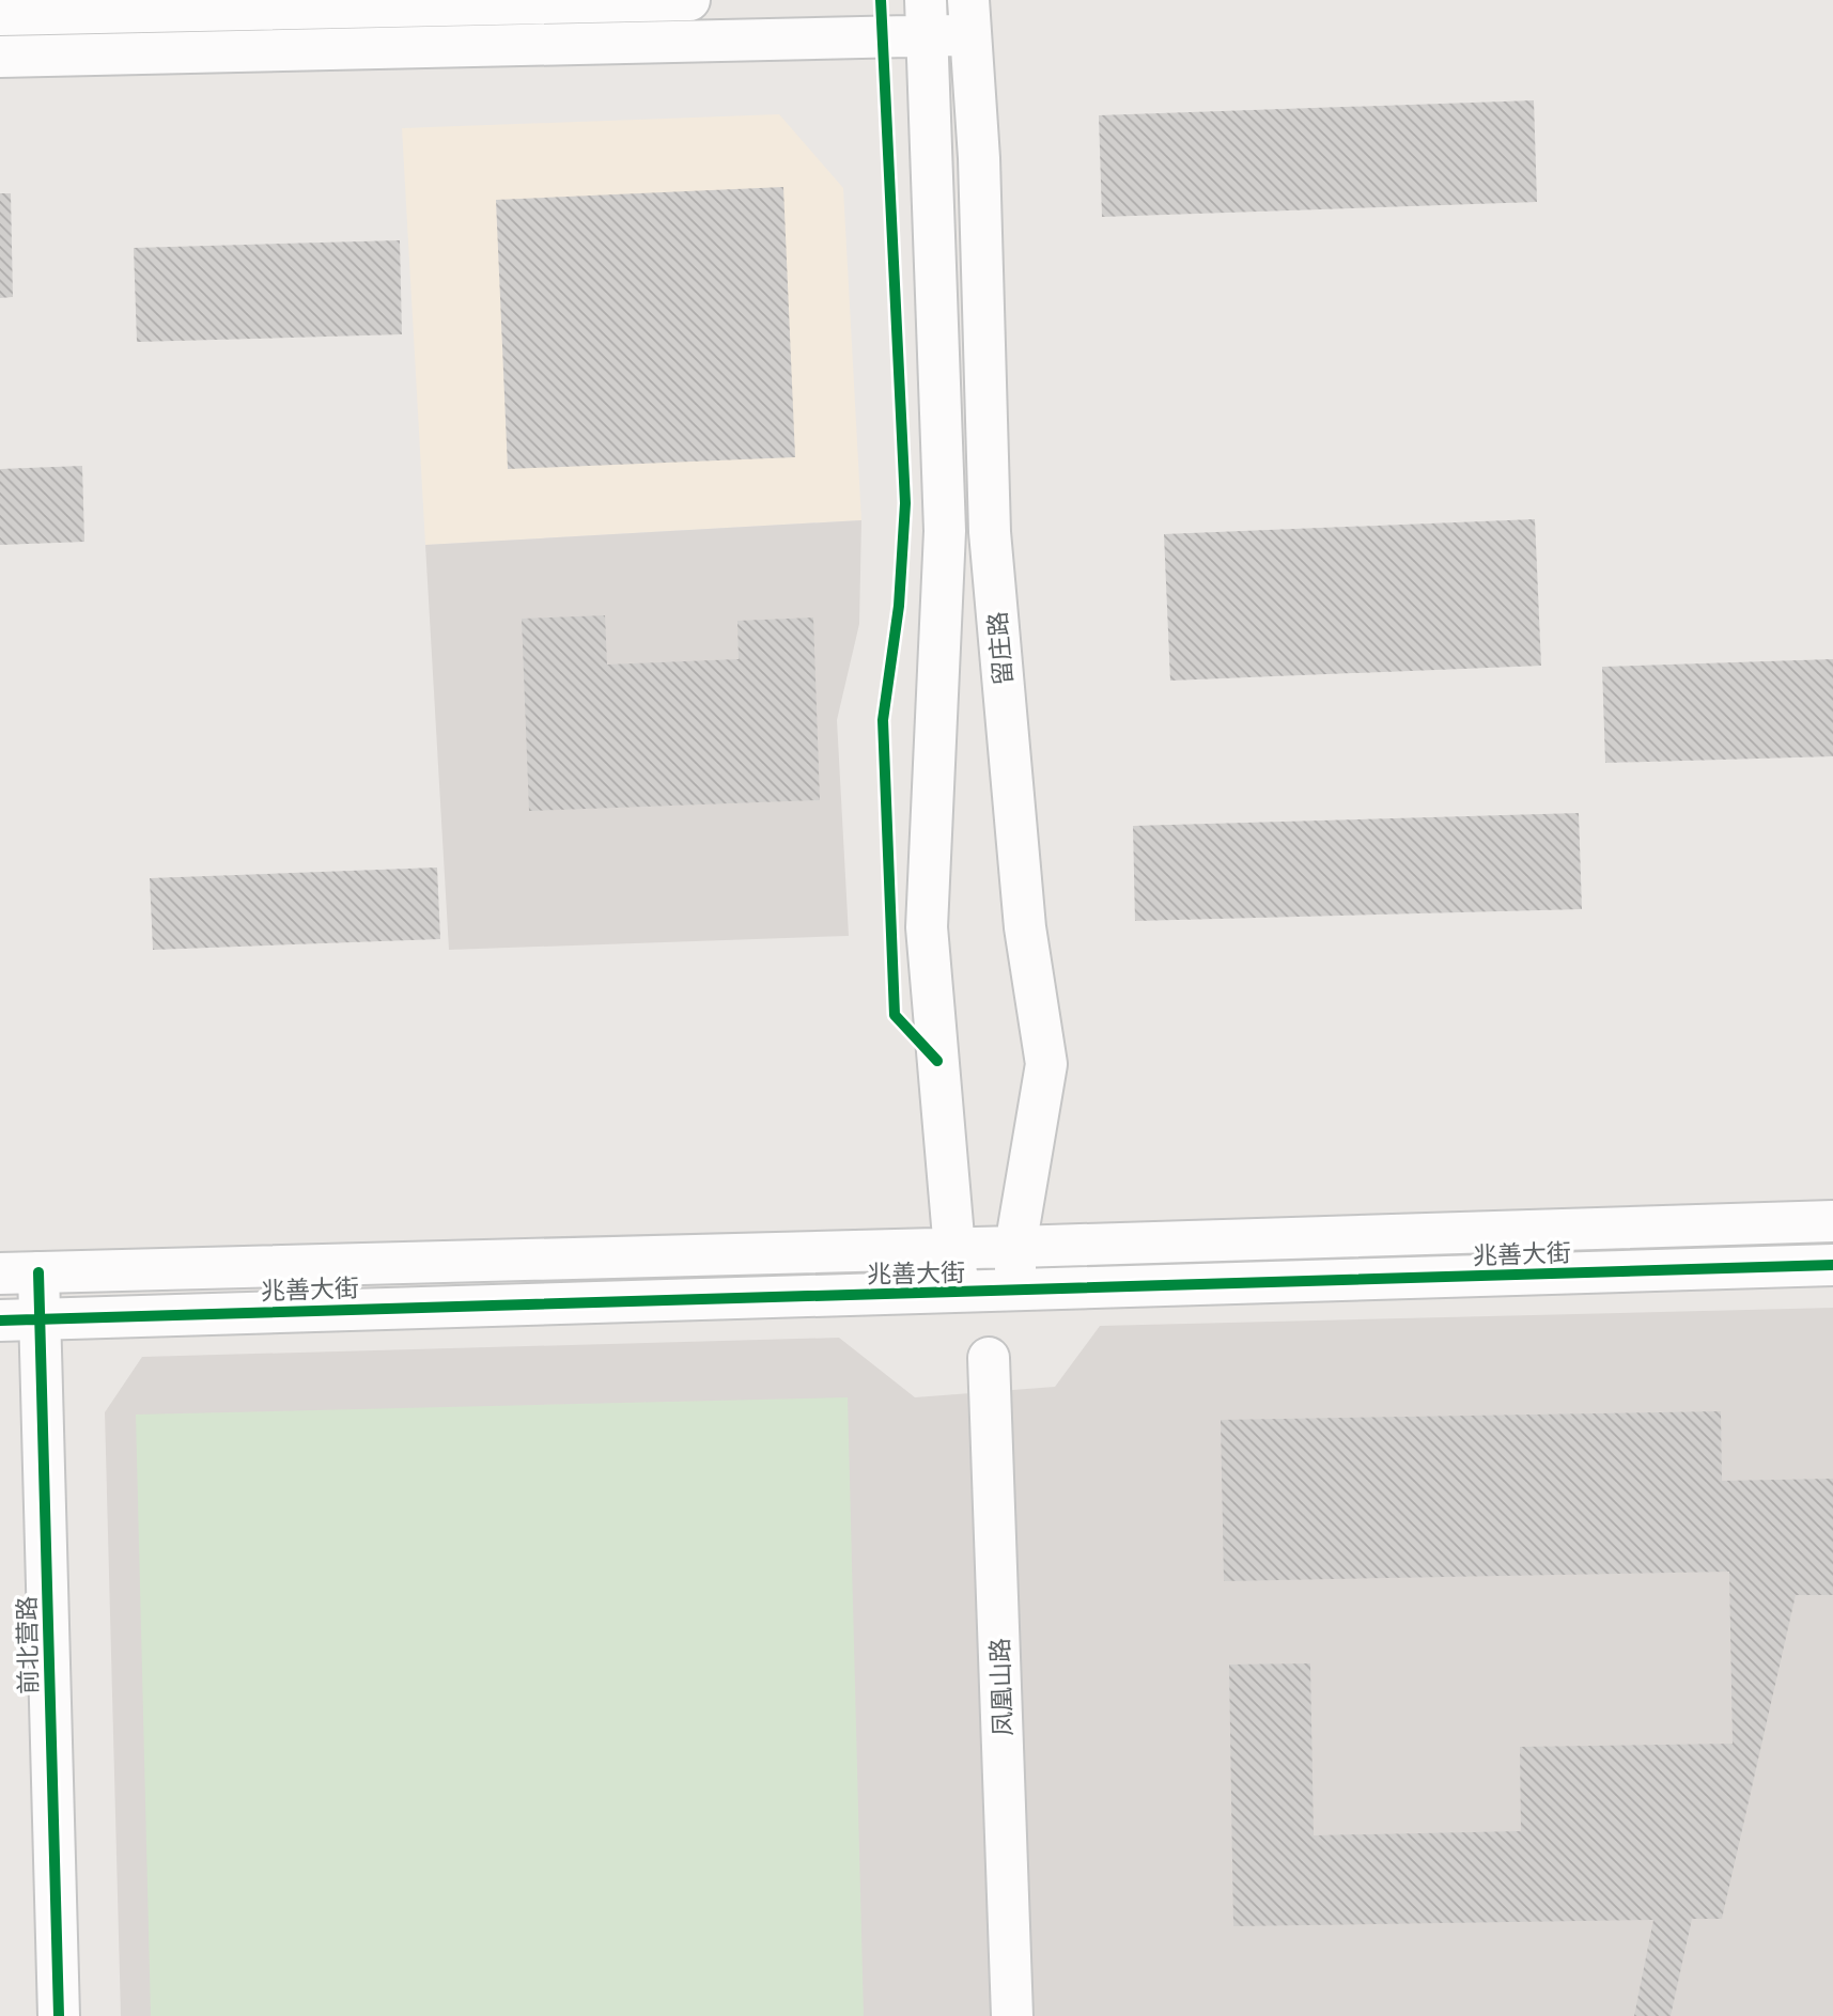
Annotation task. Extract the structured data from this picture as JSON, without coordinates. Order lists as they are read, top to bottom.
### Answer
{
  "streets": {
    "main road": [
      "留庄路",
      "兆善大街",
      "前北营路",
      "凤凰山路"
    ]
  },
  "crossings": [
    ["留庄路", "兆善大街"],
    ["兆善大街", "前北营路"]
  ]
}
